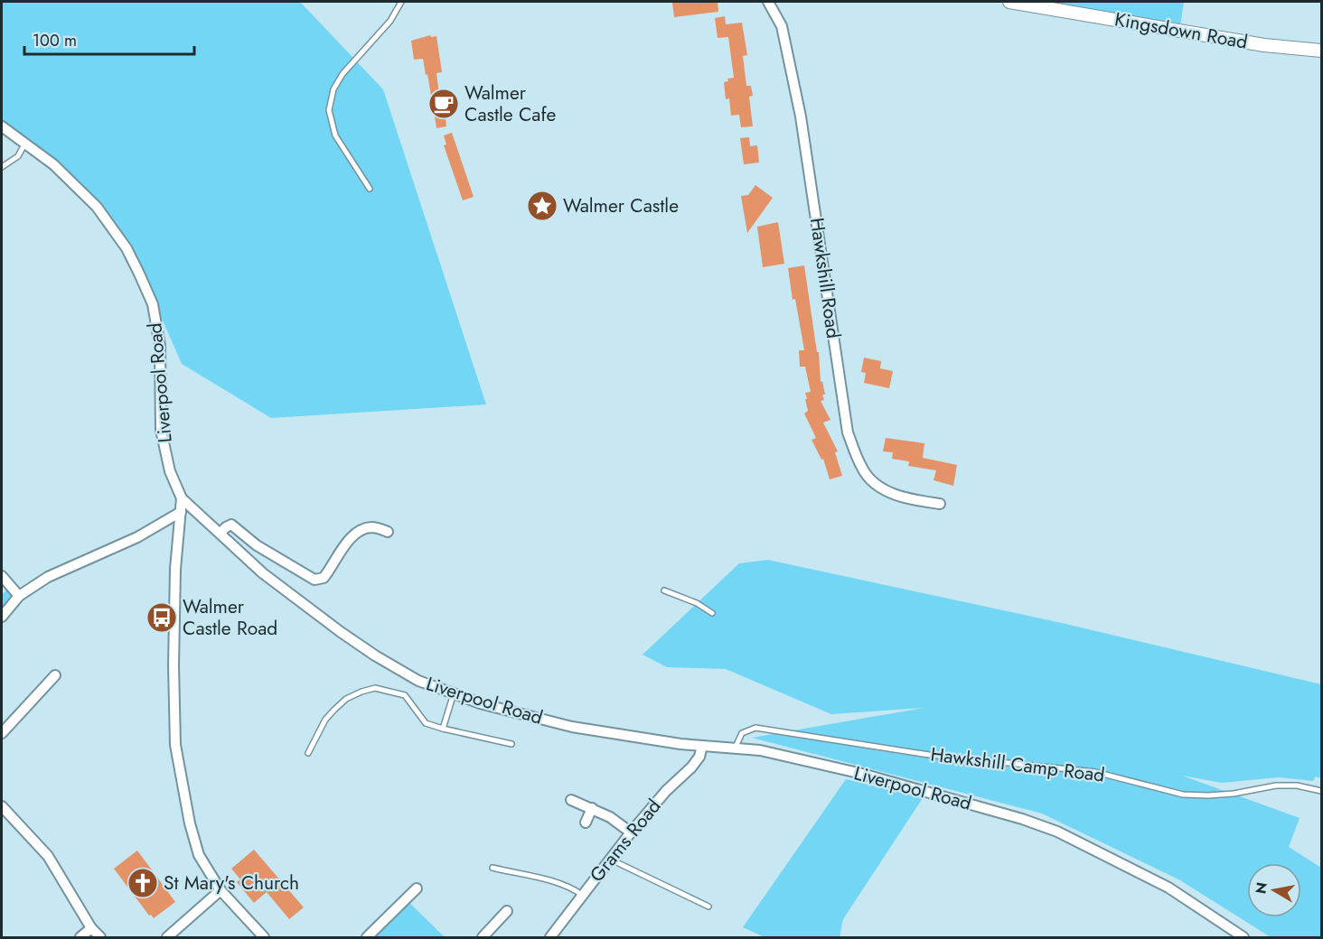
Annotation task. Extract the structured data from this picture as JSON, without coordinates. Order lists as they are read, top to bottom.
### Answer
{
  "streets": {
    "street": [
      "Kingsdown Road",
      "Hawkshill Road",
      "Liverpool Road",
      "Grams Road"
    ],
    "lane": ["Hawkshill Camp Road"]
  },
  "crossings": [
    ["Liverpool Road", "Hawkshill Camp Road"],
    ["Liverpool Road", "Grams Road"]
  ],
  "places": {
    "cafe": ["Walmer Castle Cafe"],
    "place": ["Walmer Castle"],
    "bus stop": ["Walmer Castle Road"],
    "church": ["St Mary's Church"]
  },
  "scale_bar": "100 m",
  "north": "left"
}
